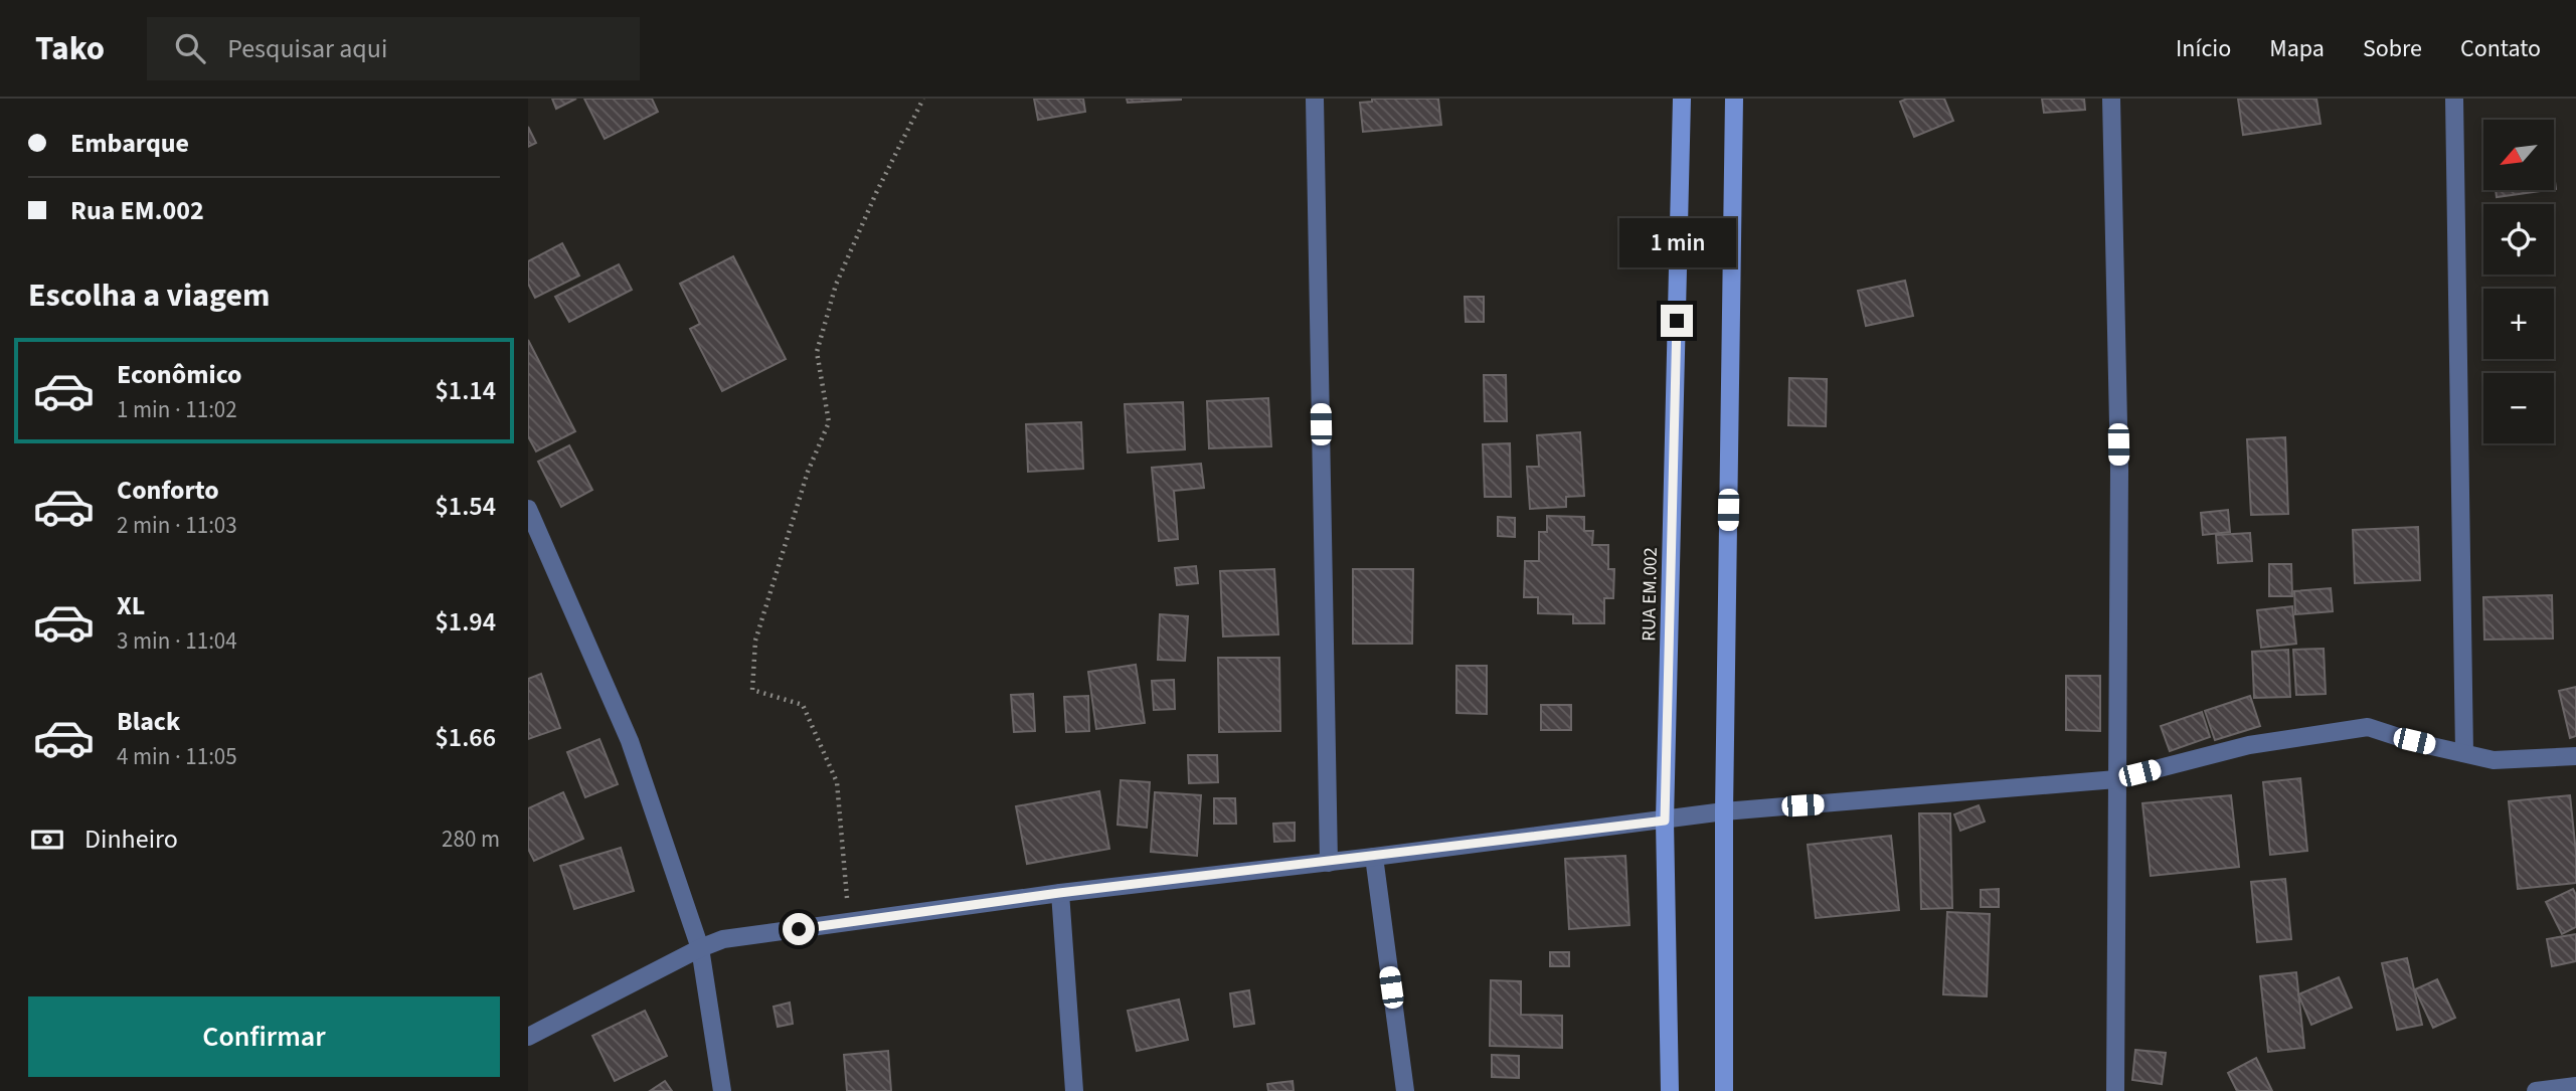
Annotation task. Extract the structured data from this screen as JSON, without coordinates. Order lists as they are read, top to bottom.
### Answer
{
  "streets": {
    "street": ["RUA EM.002"]
  },
  "north": "bottom left",
  "page": {
    "header": "Tako",
    "search": "Pesquisar aqui",
    "nav": [
      "Início",
      "Mapa",
      "Sobre",
      "Contato"
    ],
    "banner": ["Embarque", "Rua EM.002"],
    "map_buttons": ["+", "−"],
    "bubble": "1 min",
    "heading": "Escolha a viagem",
    "list": [
      {
        "name": "Econômico",
        "note": "1 min · 11:02",
        "value": "$1.14"
      },
      {
        "name": "Conforto",
        "note": "2 min · 11:03",
        "value": "$1.54"
      },
      {
        "name": "XL",
        "note": "3 min · 11:04",
        "value": "$1.94"
      },
      {
        "name": "Black",
        "note": "4 min · 11:05",
        "value": "$1.66"
      }
    ],
    "pay": ["Dinheiro", "280 m"],
    "buttons": "Confirmar"
  }
}
